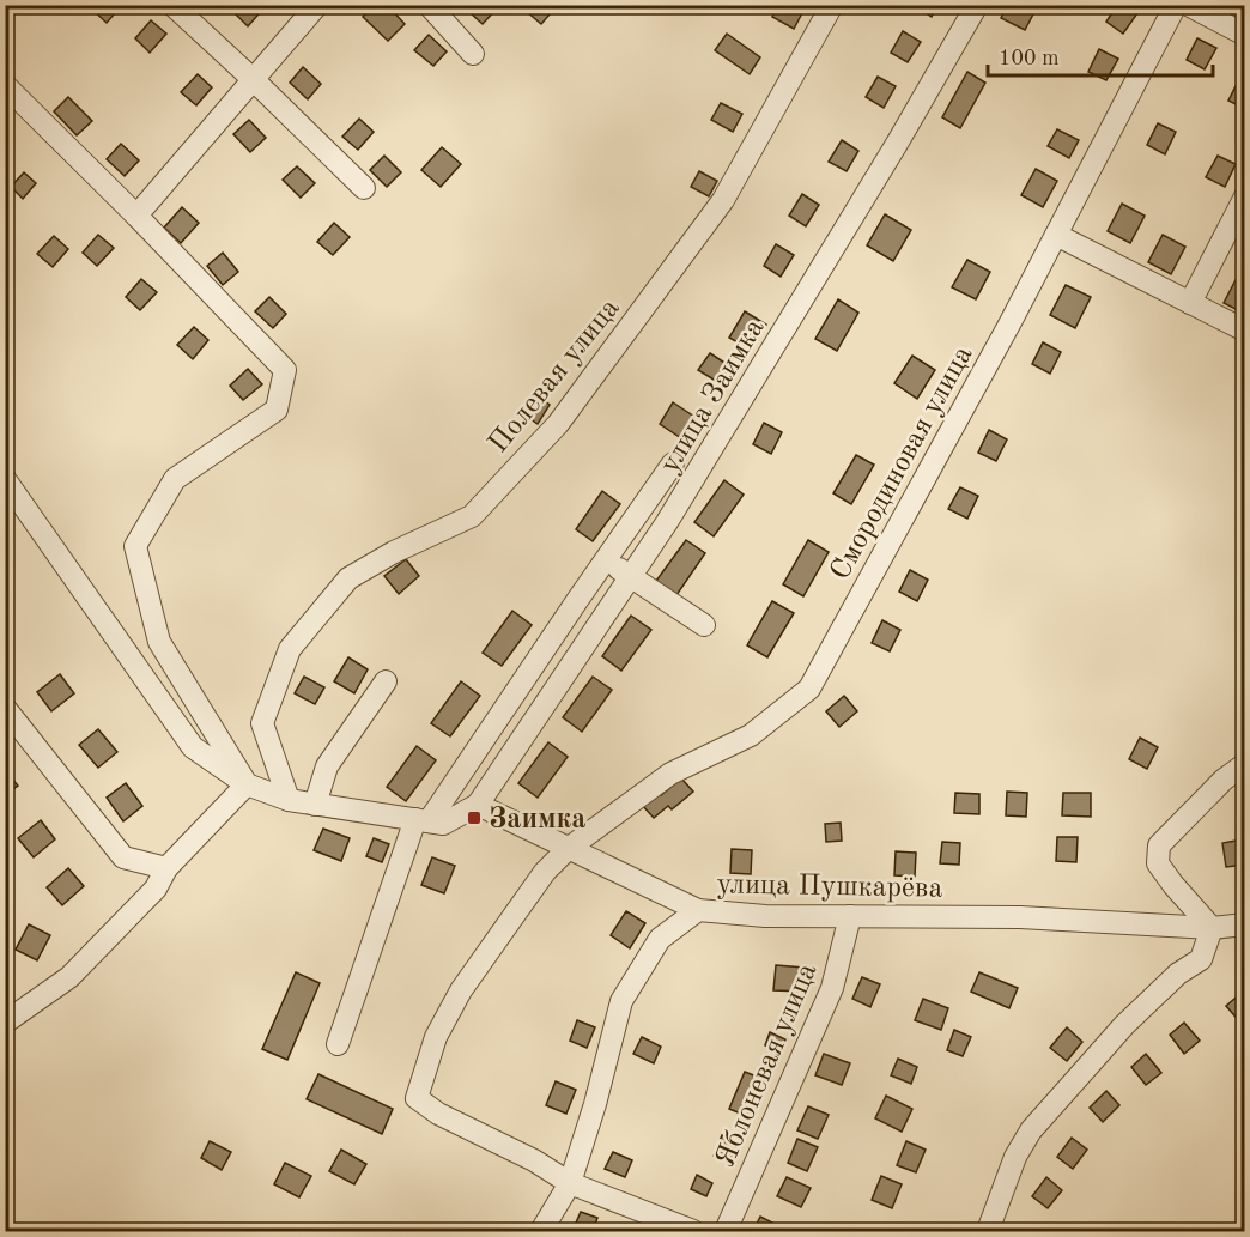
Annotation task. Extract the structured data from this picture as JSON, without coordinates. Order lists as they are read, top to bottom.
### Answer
{
  "streets": {
    "street": [
      "Полевая улица",
      "улица Заимка",
      "Смородиновая улица",
      "улица Пушкарёва",
      "Яблоневая улица"
    ]
  },
  "crossings": [
    ["улица Заимка", "улица Пушкарёва"],
    ["Смородиновая улица", "улица Пушкарёва"],
    ["улица Пушкарёва", "Яблоневая улица"]
  ],
  "places": {
    "transit": ["Заимка"]
  },
  "scale_bar": "100 m"
}
